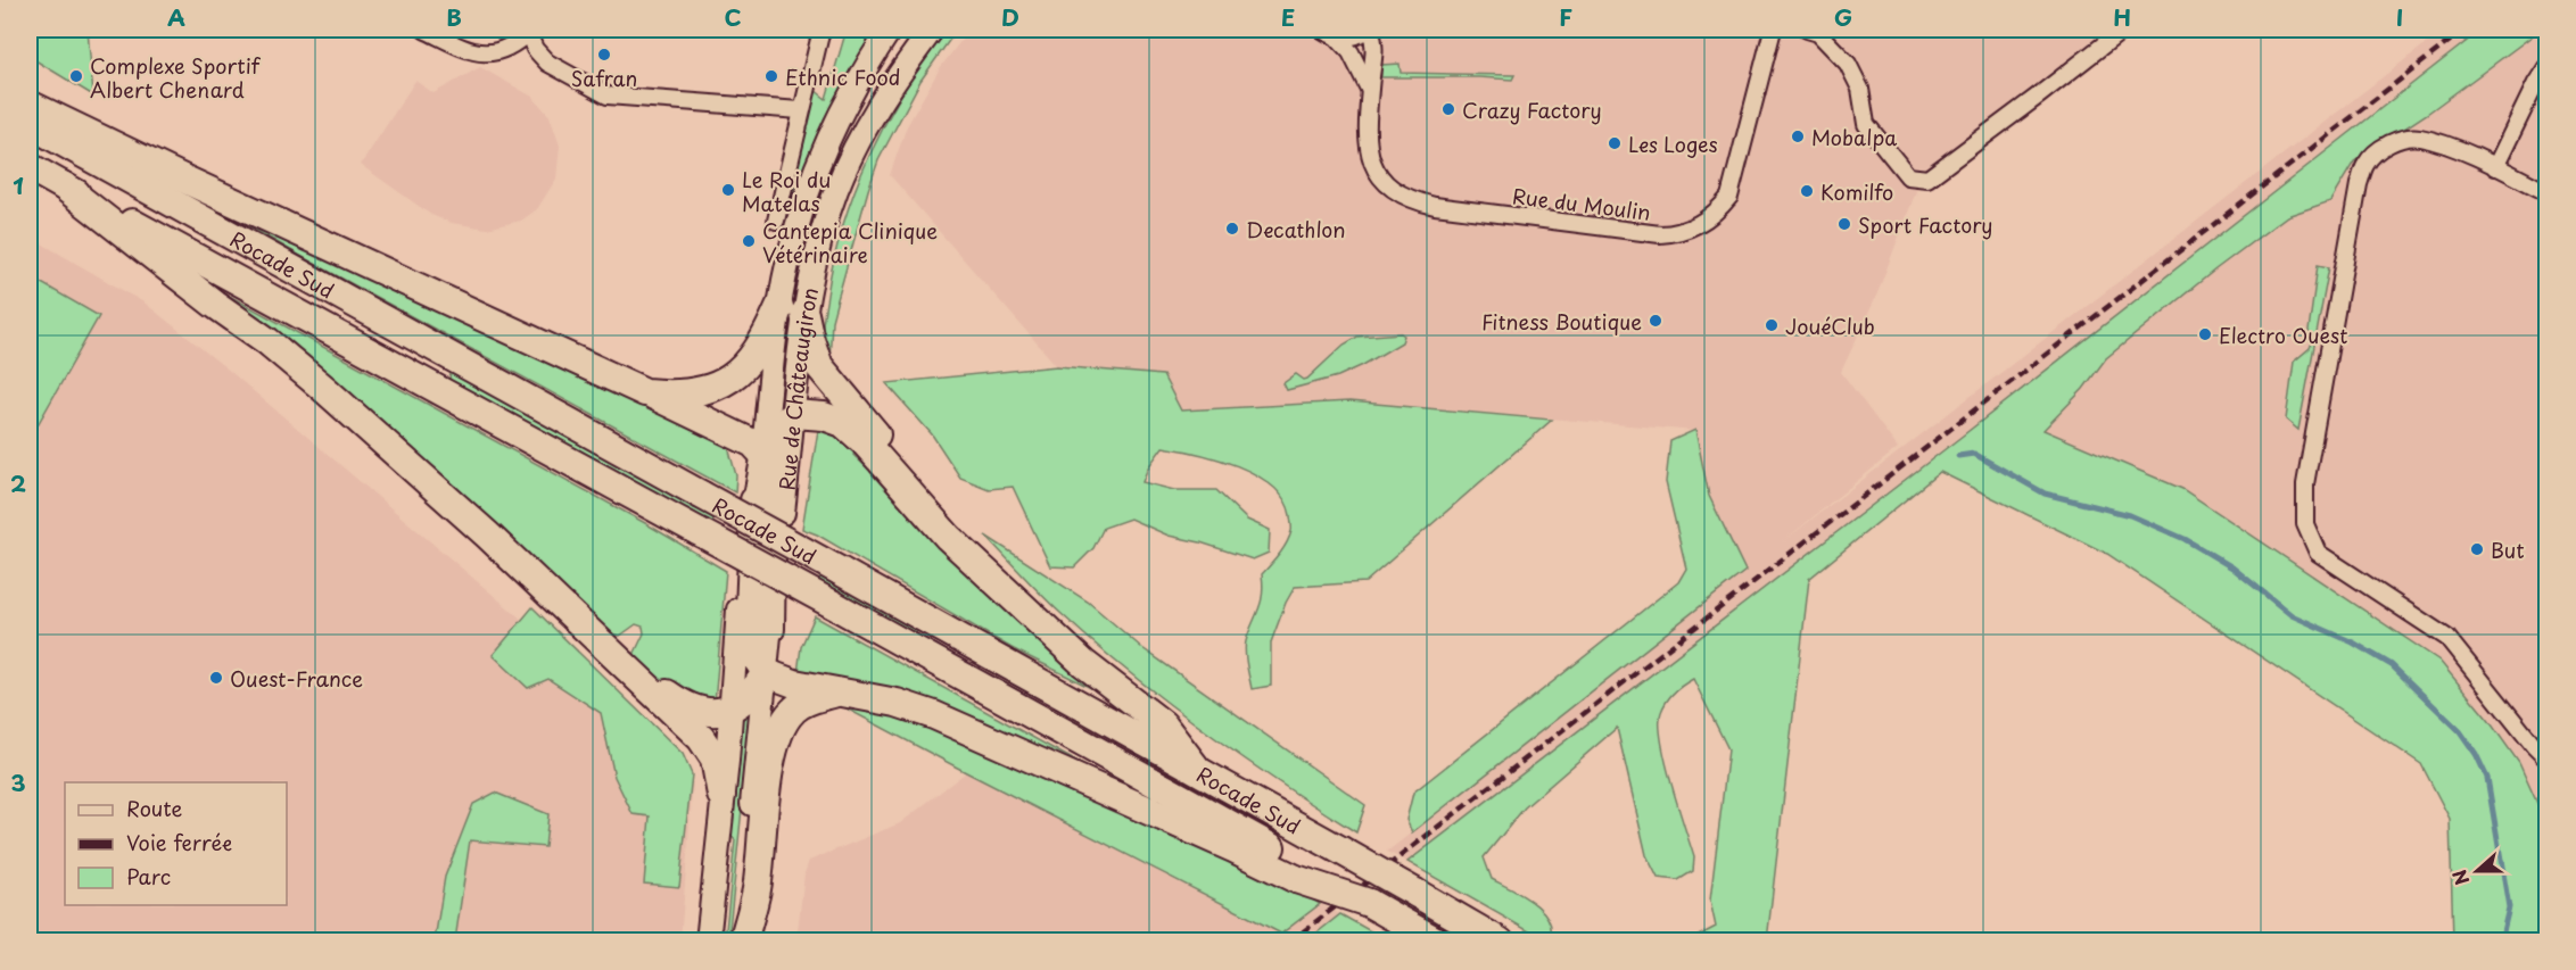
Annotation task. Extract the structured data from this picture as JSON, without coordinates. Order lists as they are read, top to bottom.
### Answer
{
  "streets": {
    "highway": ["Rocade Sud"],
    "main road": ["Rue de Châteaugiron"],
    "street": ["Rue du Moulin"]
  },
  "places": [
    "Safran",
    "Complexe Sportif Albert Chenard",
    "Ethnic Food",
    "Crazy Factory",
    "Mobalpa",
    "Les Loges",
    "Le Roi du Matelas",
    "Komilfo",
    "Sport Factory",
    "Decathlon",
    "Cantepia Clinique Vétérinaire",
    "Fitness Boutique",
    "JouéClub",
    "Electro Ouest",
    "But",
    "Ouest-France"
  ],
  "legend": ["Route", "Voie ferrée", "Parc"],
  "north": "left",
  "grid": {
    "columns": [
      "A",
      "B",
      "C",
      "D",
      "E",
      "F",
      "G",
      "H",
      "I"
    ],
    "rows": ["1", "2", "3"]
  }
}
